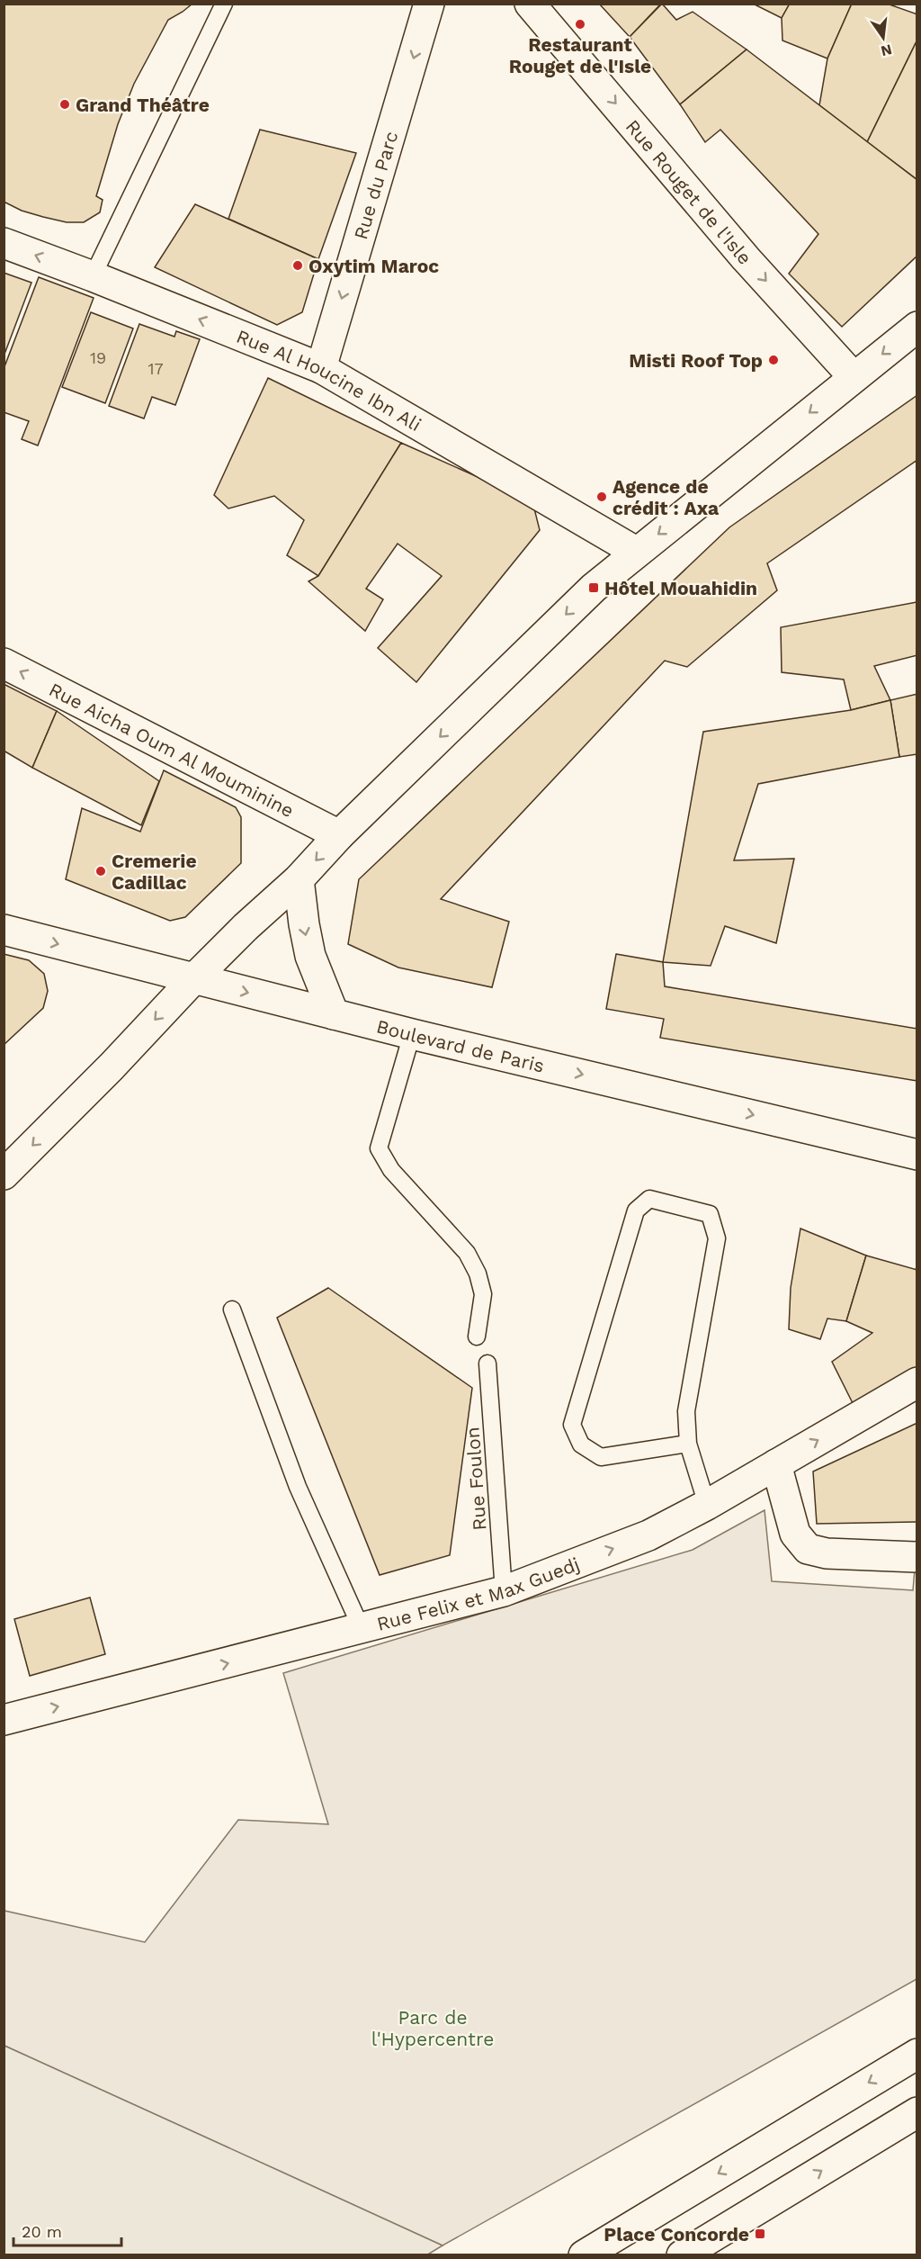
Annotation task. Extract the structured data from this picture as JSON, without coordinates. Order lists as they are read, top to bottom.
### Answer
{
  "streets": {
    "street": [
      "Rue du Parc",
      "Rue Rouget de l'Isle",
      "Rue Al Houcine Ibn Ali",
      "Rue Aicha Oum Al Mouminine",
      "Boulevard de Paris",
      "Rue Felix et Max Guedj"
    ],
    "lane": ["Rue Foulon"]
  },
  "crossings": [
    ["Rue du Parc", "Rue Al Houcine Ibn Ali"],
    ["Rue Foulon", "Rue Felix et Max Guedj"]
  ],
  "one_way": [
    "Rue du Parc",
    "Rue Rouget de l'Isle",
    "Rue Al Houcine Ibn Ali",
    "Rue Aicha Oum Al Mouminine",
    "Boulevard de Paris",
    "Rue Felix et Max Guedj"
  ],
  "parks": ["Parc de l'Hypercentre"],
  "places": {
    "other": [
      "Restaurant Rouget de l'Isle",
      "Grand Théâtre",
      "Oxytim Maroc",
      "Misti Roof Top",
      "Agence de crédit : Axa",
      "Cremerie Cadillac"
    ],
    "transit": ["Hôtel Mouahidin", "Place Concorde"]
  },
  "house_numbers": ["19", "17"],
  "scale_bar": "20 m",
  "north": "bottom"
}
